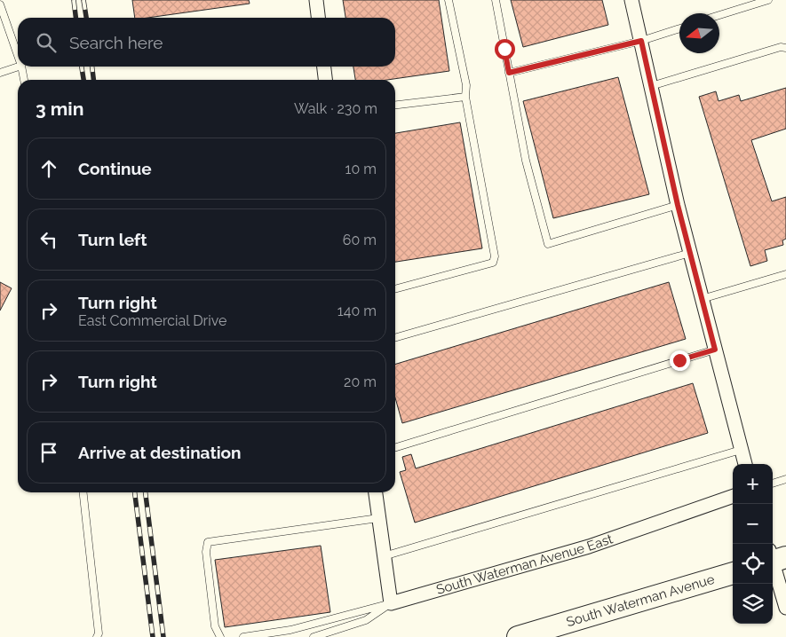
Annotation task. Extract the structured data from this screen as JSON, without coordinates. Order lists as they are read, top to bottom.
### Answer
{
  "streets": {
    "main road": ["South Waterman Avenue"],
    "street": ["South Waterman Avenue East"]
  },
  "north": "left",
  "page": {
    "search": "Search here",
    "heading": ["3 min", "Walk · 230 m"],
    "list": [
      ["Continue", "10 m"],
      ["Turn left", "60 m"],
      ["Turn right", "East Commercial Drive", "140 m"],
      ["Turn right", "20 m"],
      "Arrive at destination"
    ],
    "map_buttons": ["+", "−"]
  }
}
